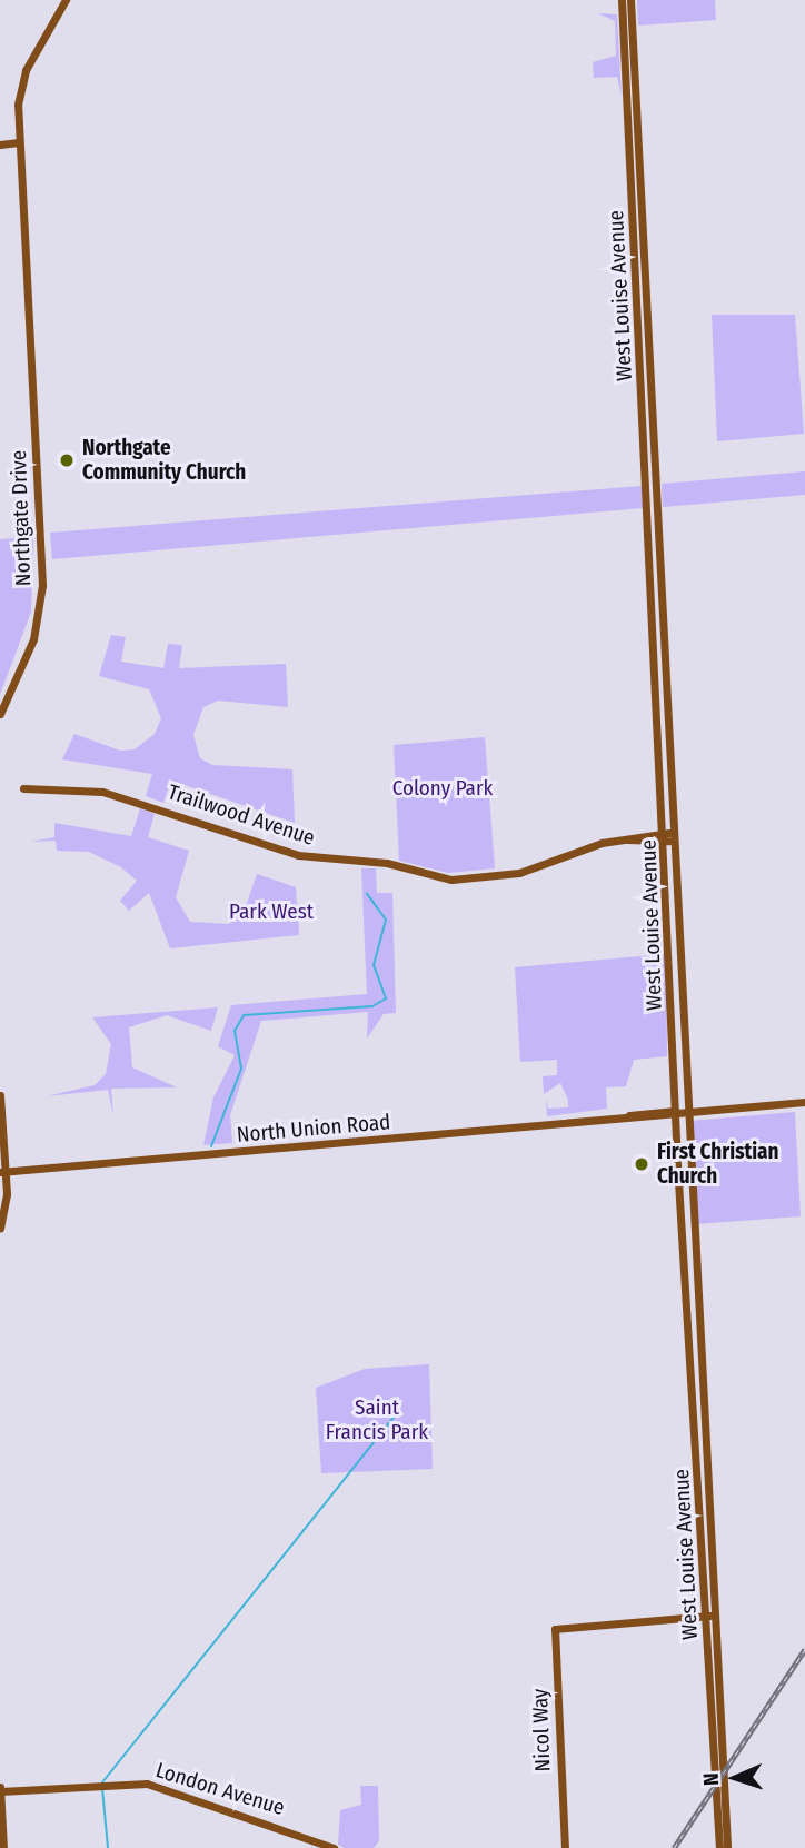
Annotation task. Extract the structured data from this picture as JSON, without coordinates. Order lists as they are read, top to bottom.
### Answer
{
  "streets": {
    "street": [
      "West Louise Avenue",
      "Northgate Drive",
      "Trailwood Avenue",
      "North Union Road",
      "Nicol Way",
      "London Avenue"
    ]
  },
  "crossings": [
    ["West Louise Avenue", "Trailwood Avenue"],
    ["West Louise Avenue", "North Union Road"],
    ["West Louise Avenue", "Nicol Way"]
  ],
  "parks": ["Colony Park", "Park West", "Saint Francis Park"],
  "places": ["Northgate Community Church", "First Christian Church"],
  "north": "left"
}
